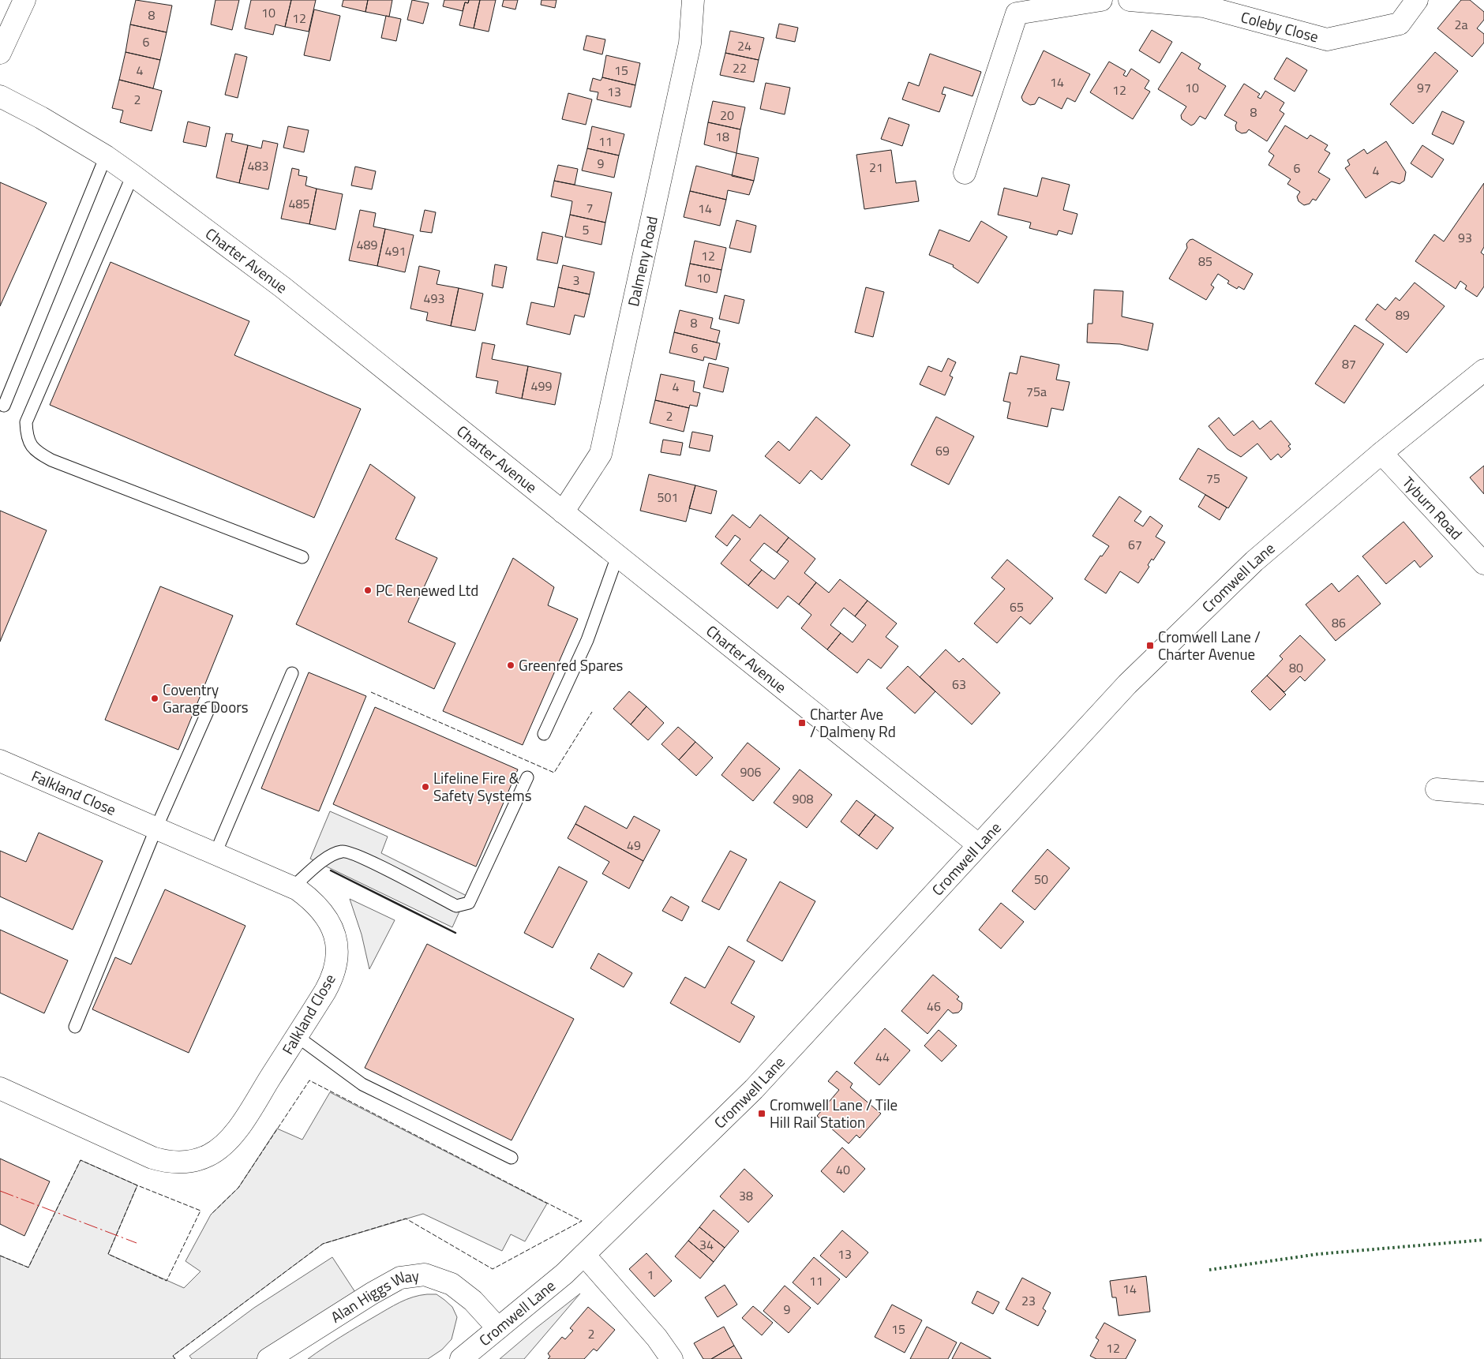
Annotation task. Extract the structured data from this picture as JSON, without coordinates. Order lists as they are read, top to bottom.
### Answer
{
  "streets": {
    "street": [
      "Coleby Close",
      "Charter Avenue",
      "Dalmeny Road",
      "Tyburn Road",
      "Cromwell Lane",
      "Falkland Close",
      "Alan Higgs Way"
    ]
  },
  "crossings": [
    ["Charter Avenue", "Dalmeny Road"],
    ["Charter Avenue", "Cromwell Lane"],
    ["Tyburn Road", "Cromwell Lane"],
    ["Cromwell Lane", "Alan Higgs Way"]
  ],
  "places": {
    "other": [
      "PC Renewed Ltd",
      "Greenred Spares",
      "Coventry Garage Doors",
      "Lifeline Fire & Safety Systems"
    ],
    "transit": ["Cromwell Lane / Charter Avenue", "Charter Ave / Dalmeny Rd", "Cromwell Lane / Tile Hill Rail Station"]
  },
  "house_numbers": [
    "10",
    "8",
    "12",
    "2a",
    "6",
    "24",
    "22",
    "4",
    "15",
    "14",
    "10",
    "97",
    "12",
    "13",
    "2",
    "8",
    "20",
    "18",
    "11",
    "9",
    "483",
    "21",
    "6",
    "4",
    "485",
    "7",
    "14",
    "5",
    "93",
    "489",
    "491",
    "12",
    "85",
    "10",
    "3",
    "493",
    "89",
    "8",
    "6",
    "87",
    "499",
    "4",
    "75a",
    "2",
    "69",
    "75",
    "501",
    "67",
    "65",
    "86",
    "80",
    "63",
    "906",
    "908",
    "49",
    "50",
    "46",
    "44",
    "40",
    "38",
    "34",
    "13",
    "1",
    "11",
    "14",
    "23",
    "9",
    "15",
    "2",
    "12"
  ]
}
